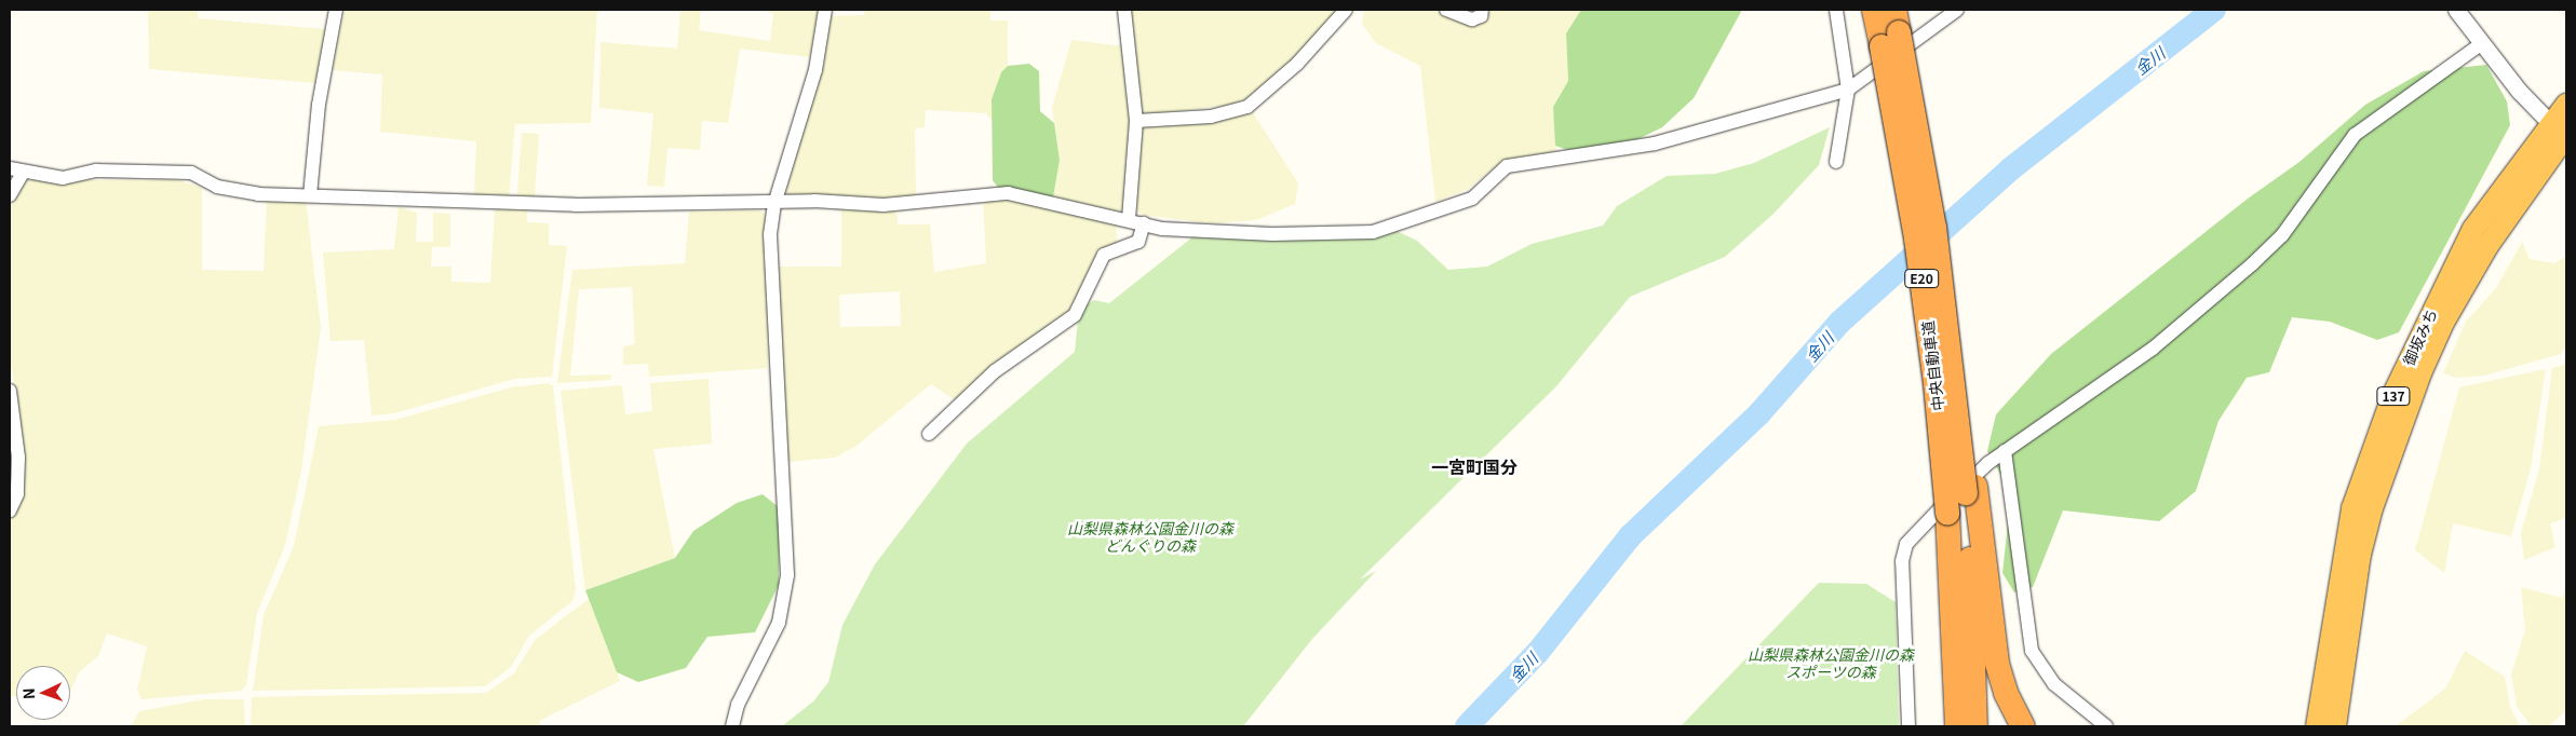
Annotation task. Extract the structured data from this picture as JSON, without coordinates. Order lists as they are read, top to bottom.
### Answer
{
  "streets": {
    "highway": [
      "E20",
      "御坂みち",
      "中央自動車道",
      "137"
    ]
  },
  "districts": ["一宮町国分"],
  "water": ["金川"],
  "parks": ["山梨県森林公園金川の森 どんぐりの森", "山梨県森林公園金川の森 スポーツの森"],
  "north": "left"
}
